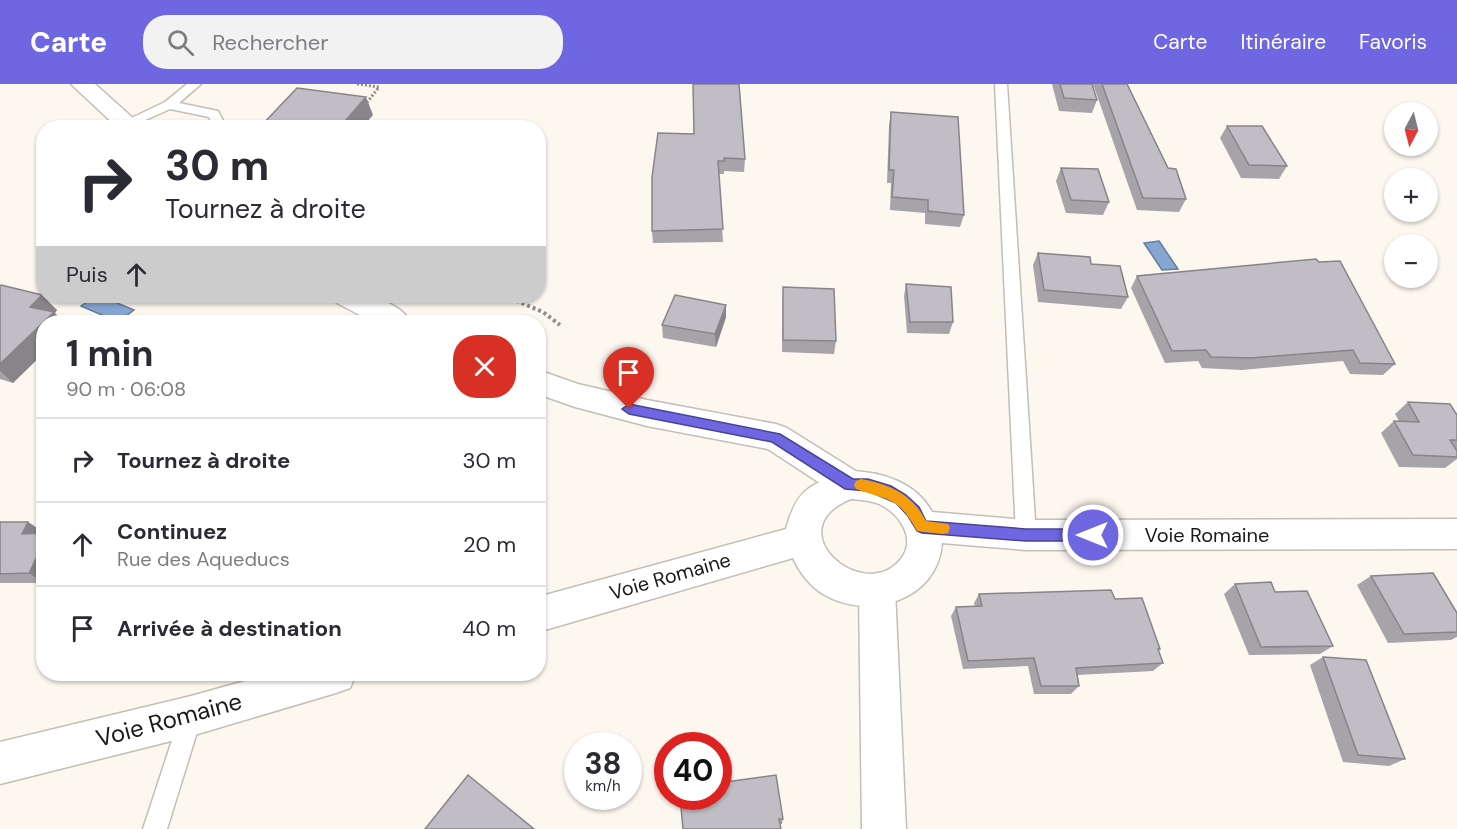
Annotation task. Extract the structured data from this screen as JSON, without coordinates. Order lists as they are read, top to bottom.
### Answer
{
  "streets": {
    "street": ["Voie Romaine"]
  },
  "north": "bottom",
  "page": {
    "header": "Carte",
    "search": "Rechercher",
    "nav": ["Carte", "Itinéraire", "Favoris"],
    "map_buttons": ["+", "−"],
    "turn": ["30 m", "Tournez à droite"],
    "then": "Puis",
    "heading": ["1 min", "90 m · 06:08"],
    "list": [
      {
        "name": "Tournez à droite",
        "value": "30 m"
      },
      {
        "name": "Continuez",
        "note": "Rue des Aqueducs",
        "value": "20 m"
      },
      {
        "name": "Arrivée à destination",
        "value": "40 m"
      }
    ],
    "speed": "38 km/h",
    "limit": "40"
  }
}
